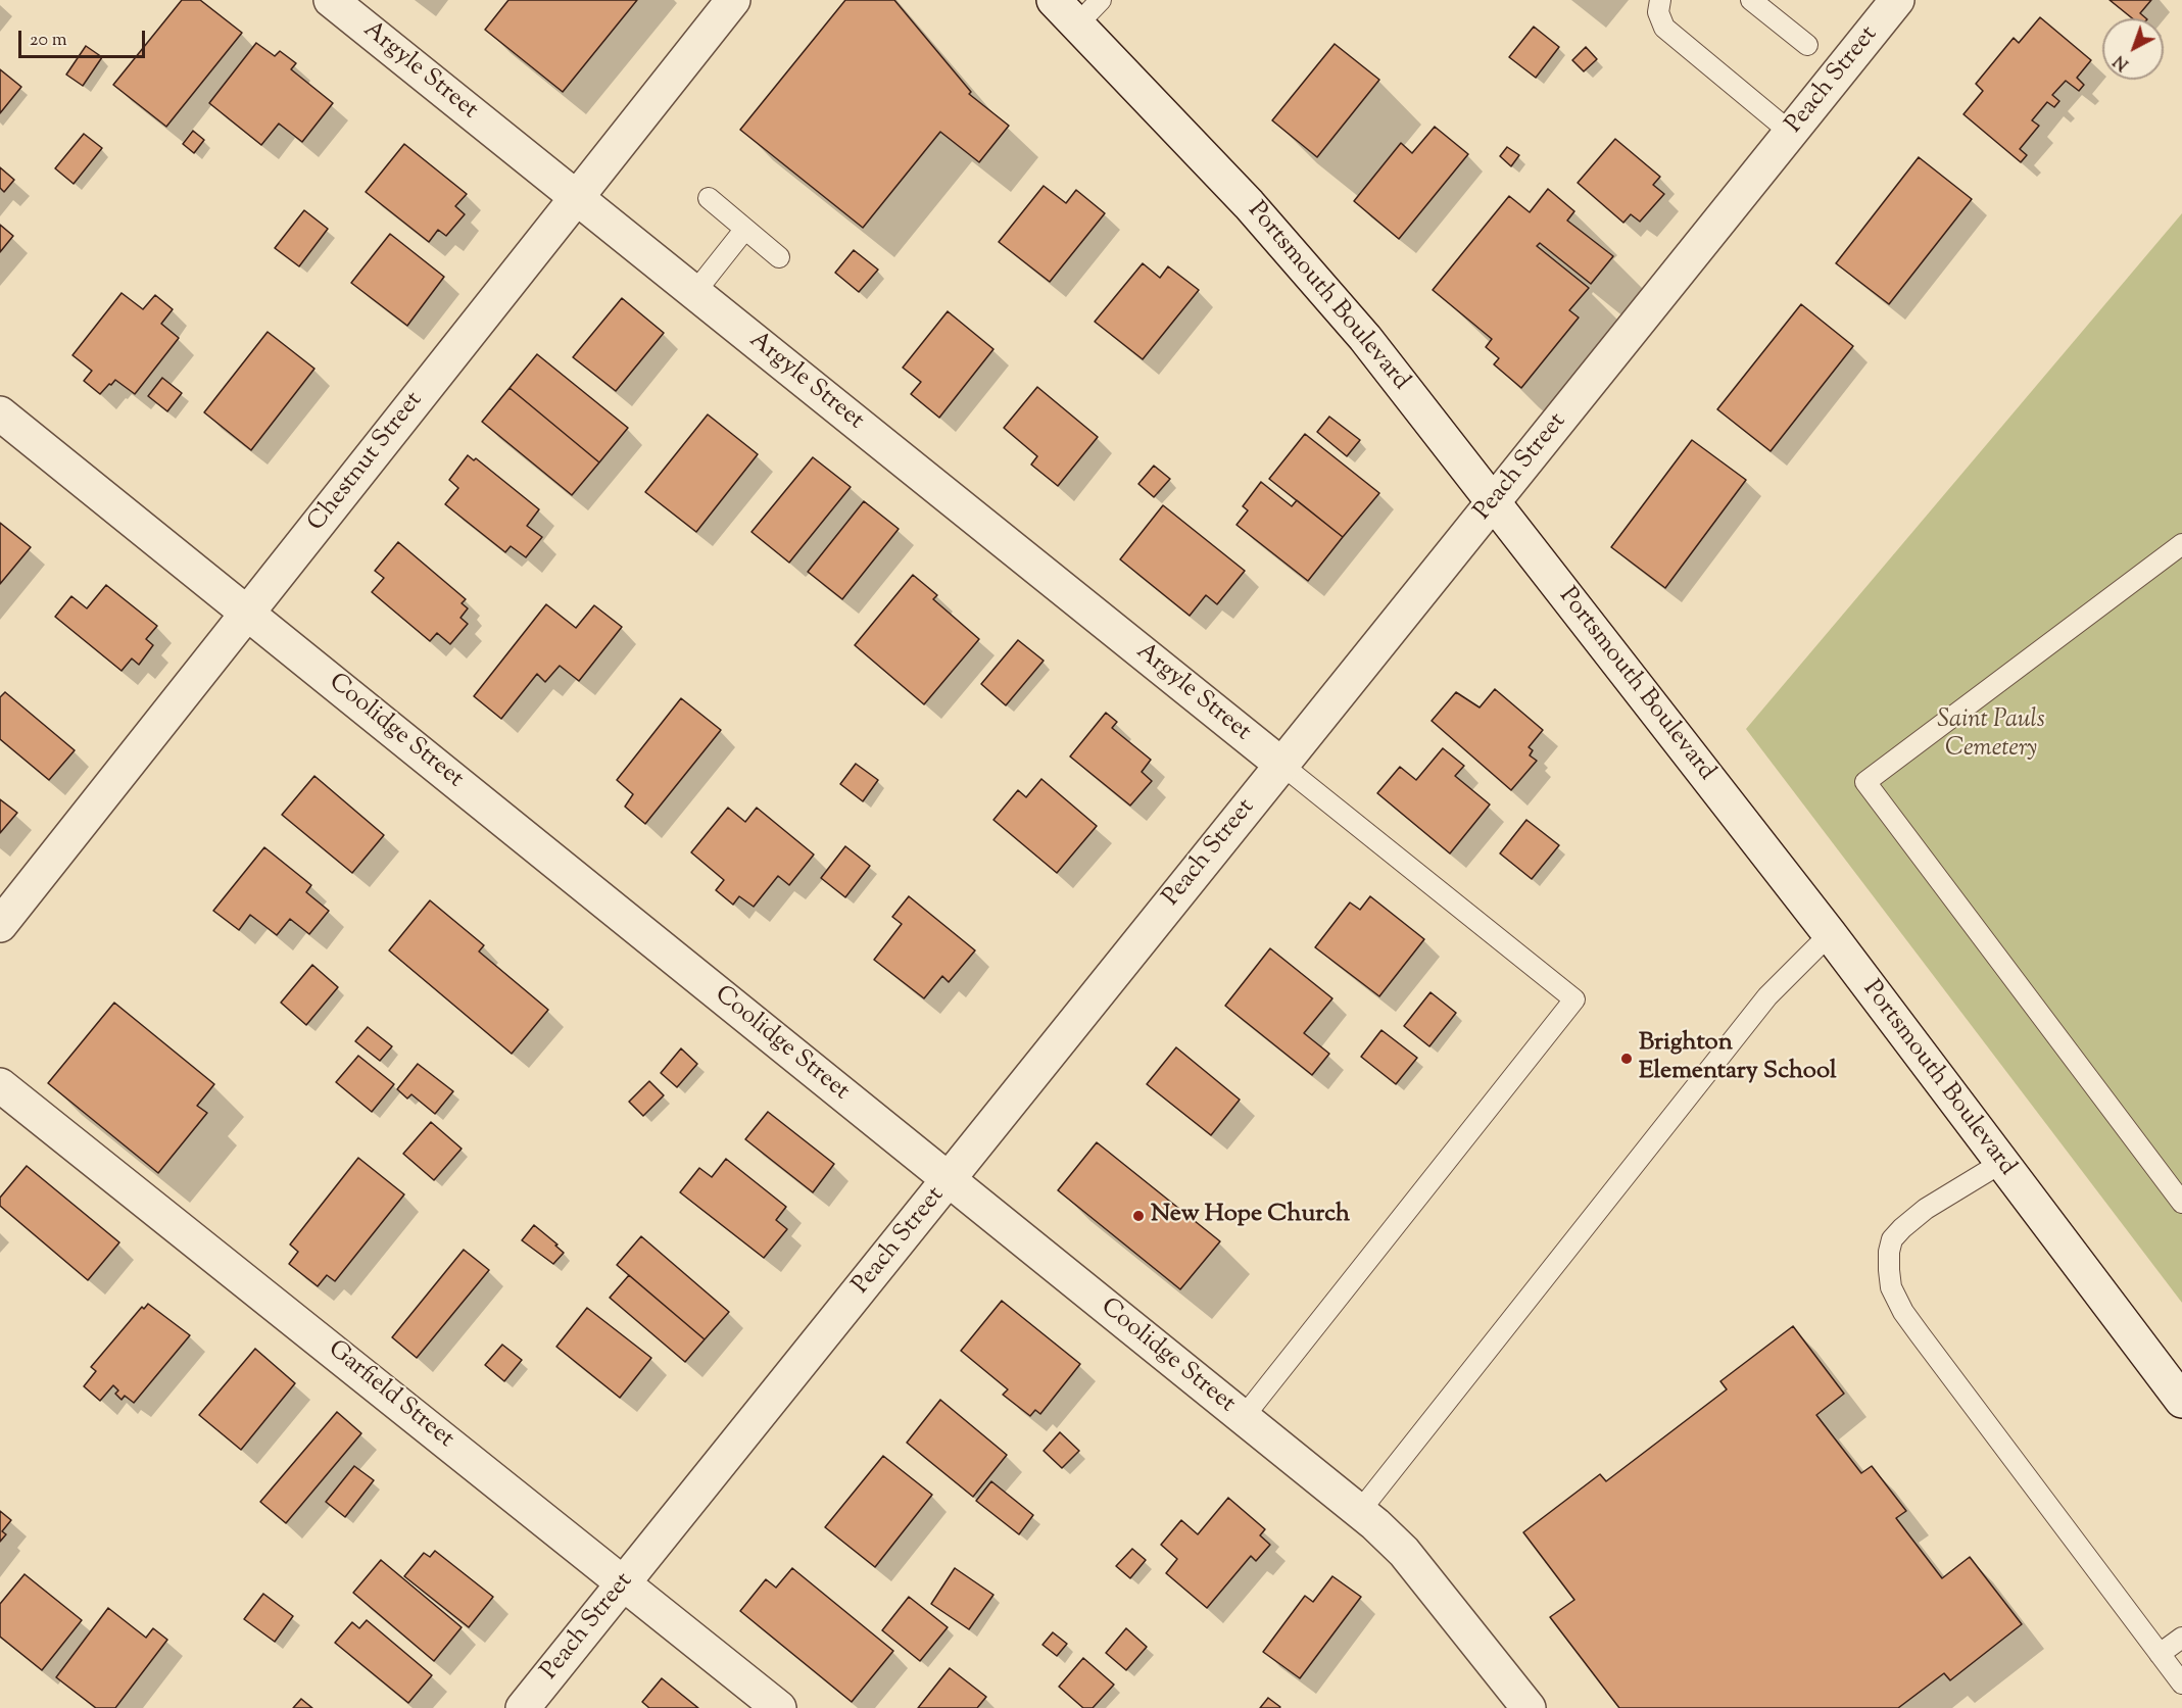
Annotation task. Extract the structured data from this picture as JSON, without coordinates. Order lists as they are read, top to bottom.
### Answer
{
  "streets": {
    "street": [
      "Argyle Street",
      "Peach Street",
      "Portsmouth Boulevard",
      "Chestnut Street",
      "Coolidge Street",
      "Garfield Street"
    ]
  },
  "crossings": [
    ["Argyle Street", "Peach Street"],
    ["Argyle Street", "Chestnut Street"],
    ["Peach Street", "Portsmouth Boulevard"],
    ["Peach Street", "Coolidge Street"],
    ["Peach Street", "Garfield Street"],
    ["Chestnut Street", "Coolidge Street"]
  ],
  "parks": ["Saint Pauls Cemetery"],
  "places": ["Brighton Elementary School", "New Hope Church"],
  "scale_bar": "20 m",
  "north": "bottom left"
}
